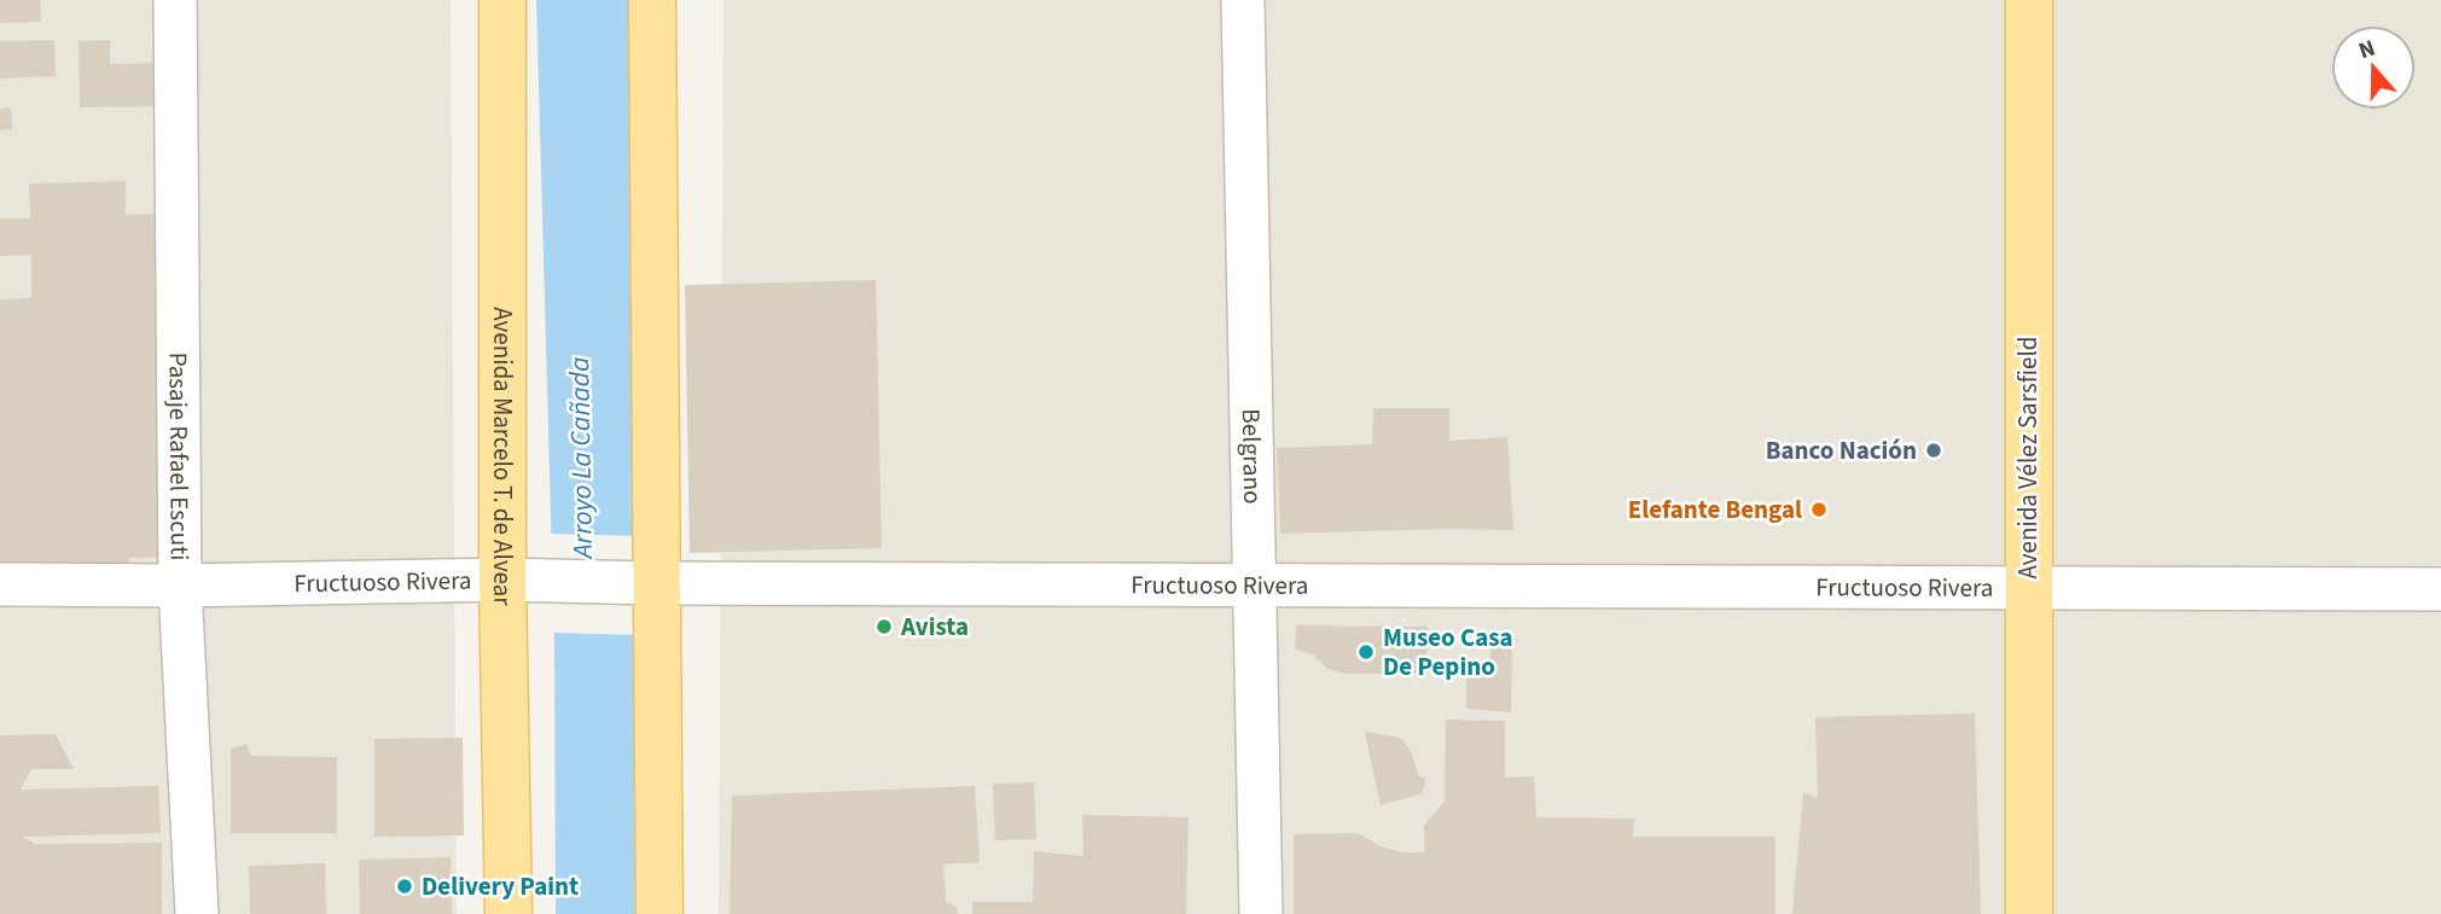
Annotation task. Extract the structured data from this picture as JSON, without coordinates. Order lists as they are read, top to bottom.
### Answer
{
  "streets": {
    "main road": ["Avenida Marcelo T. de Alvear", "Avenida Vélez Sarsfield"],
    "street": ["Belgrano", "Pasaje Rafael Escuti", "Fructuoso Rivera"]
  },
  "crossings": [
    ["Belgrano", "Fructuoso Rivera"],
    ["Pasaje Rafael Escuti", "Fructuoso Rivera"],
    ["Avenida Marcelo T. de Alvear", "Fructuoso Rivera"],
    ["Avenida Vélez Sarsfield", "Fructuoso Rivera"]
  ],
  "water": ["Arroyo La Cañada"],
  "places": [
    "Banco Nación",
    "Elefante Bengal",
    "Avista",
    "Museo Casa De Pepino",
    "Delivery Paint"
  ],
  "north": "top"
}
